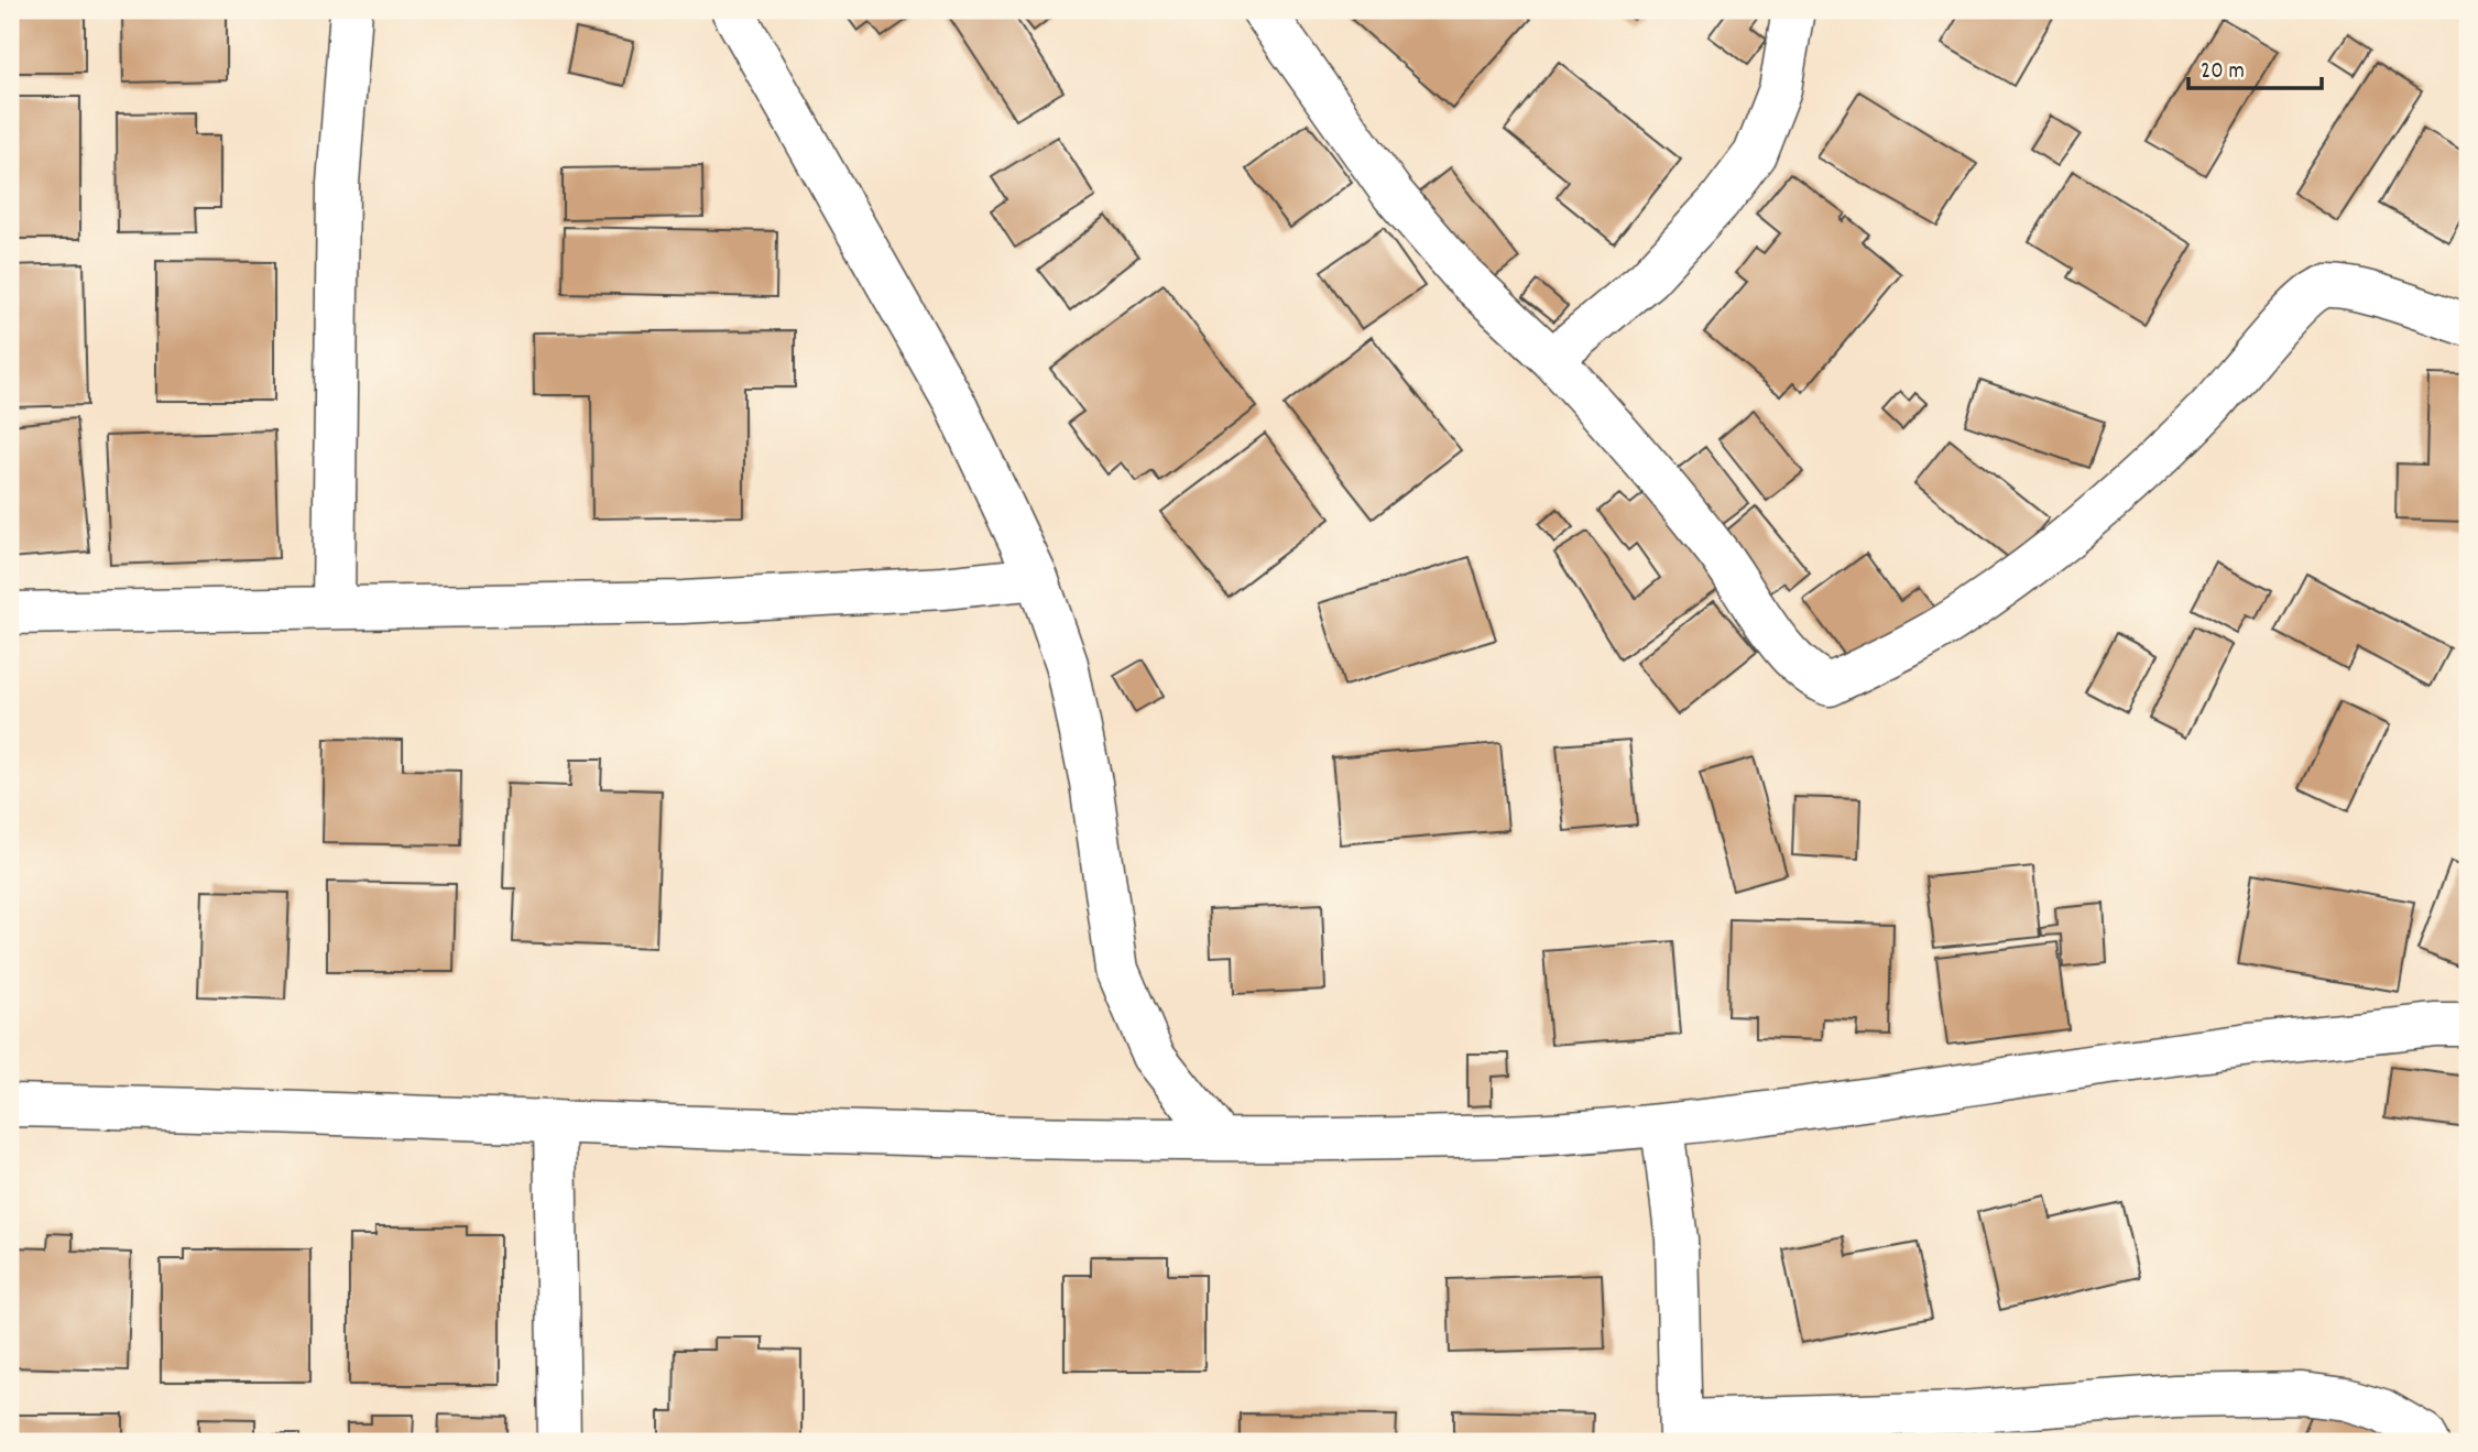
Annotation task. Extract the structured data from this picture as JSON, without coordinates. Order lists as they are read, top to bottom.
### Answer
{
  "scale_bar": "20 m"
}
